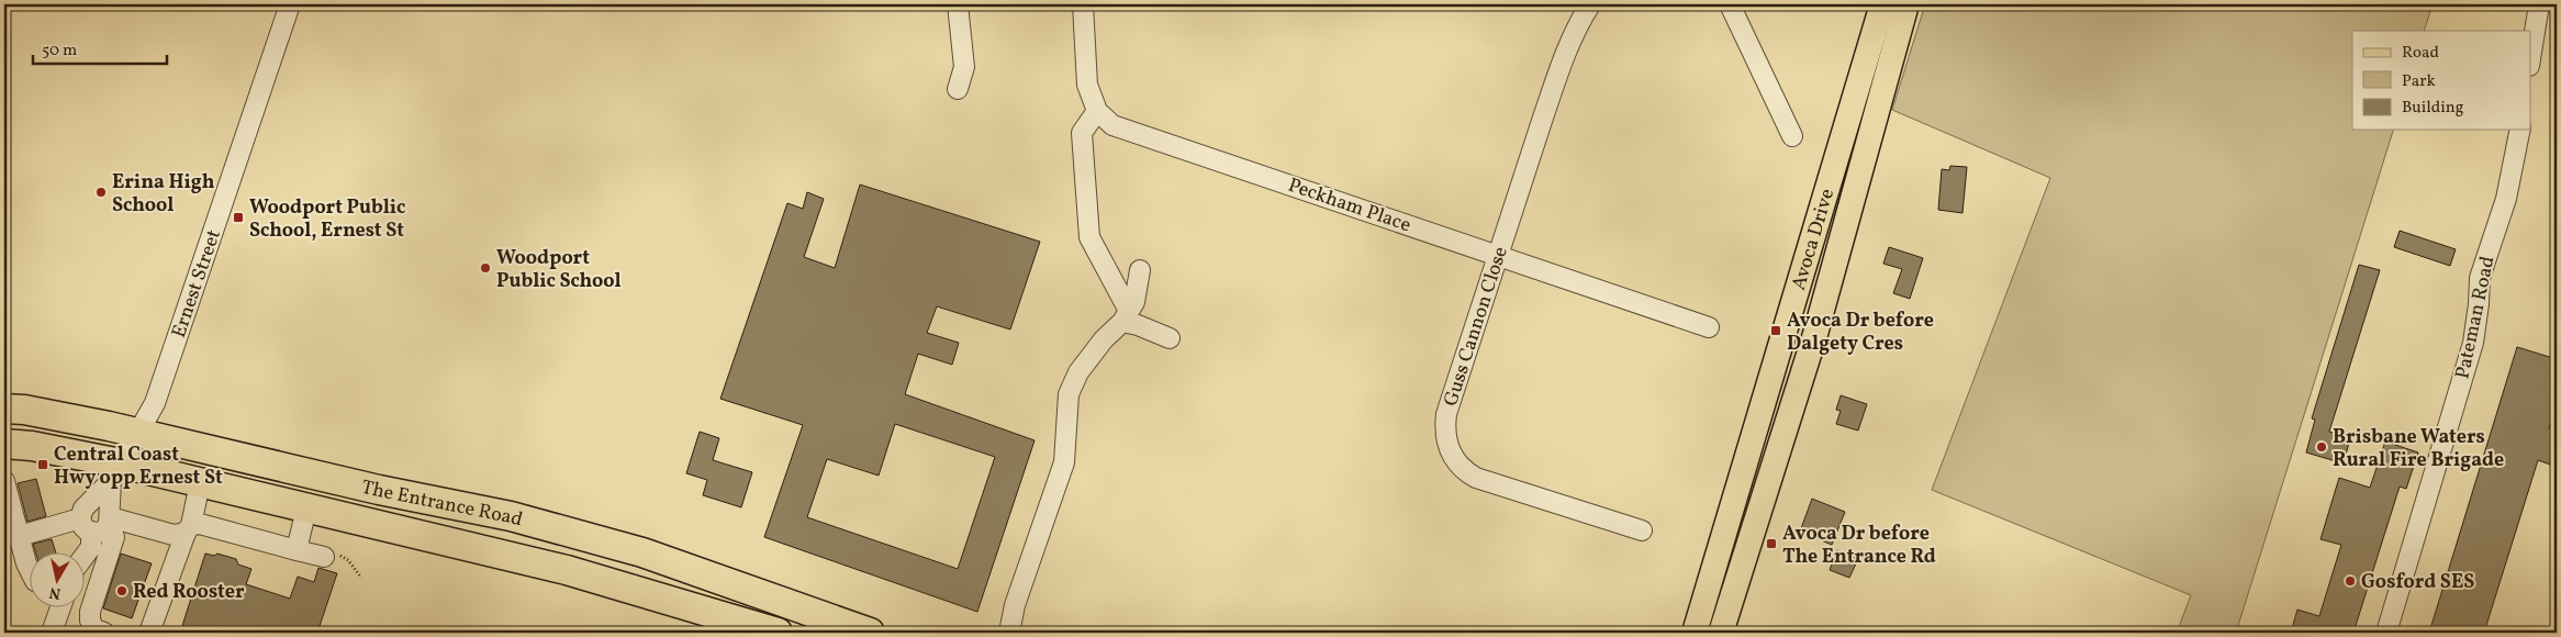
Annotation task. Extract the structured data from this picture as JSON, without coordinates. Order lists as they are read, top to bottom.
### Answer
{
  "streets": {
    "highway": ["The Entrance Road"],
    "main road": ["Avoca Drive"],
    "street": [
      "Peckham Place",
      "Ernest Street",
      "Pateman Road",
      "Guss Cannon Close"
    ]
  },
  "crossings": [
    ["Peckham Place", "Guss Cannon Close"],
    ["Ernest Street", "The Entrance Road"]
  ],
  "places": {
    "other": [
      "Erina High School",
      "Woodport Public School",
      "Brisbane Waters Rural Fire Brigade",
      "Gosford SES",
      "Red Rooster"
    ],
    "transit": [
      "Woodport Public School, Ernest St",
      "Avoca Dr before Dalgety Cres",
      "Central Coast Hwy opp Ernest St",
      "Avoca Dr before The Entrance Rd"
    ]
  },
  "legend": ["Road", "Park", "Building"],
  "scale_bar": "50 m",
  "north": "bottom"
}
